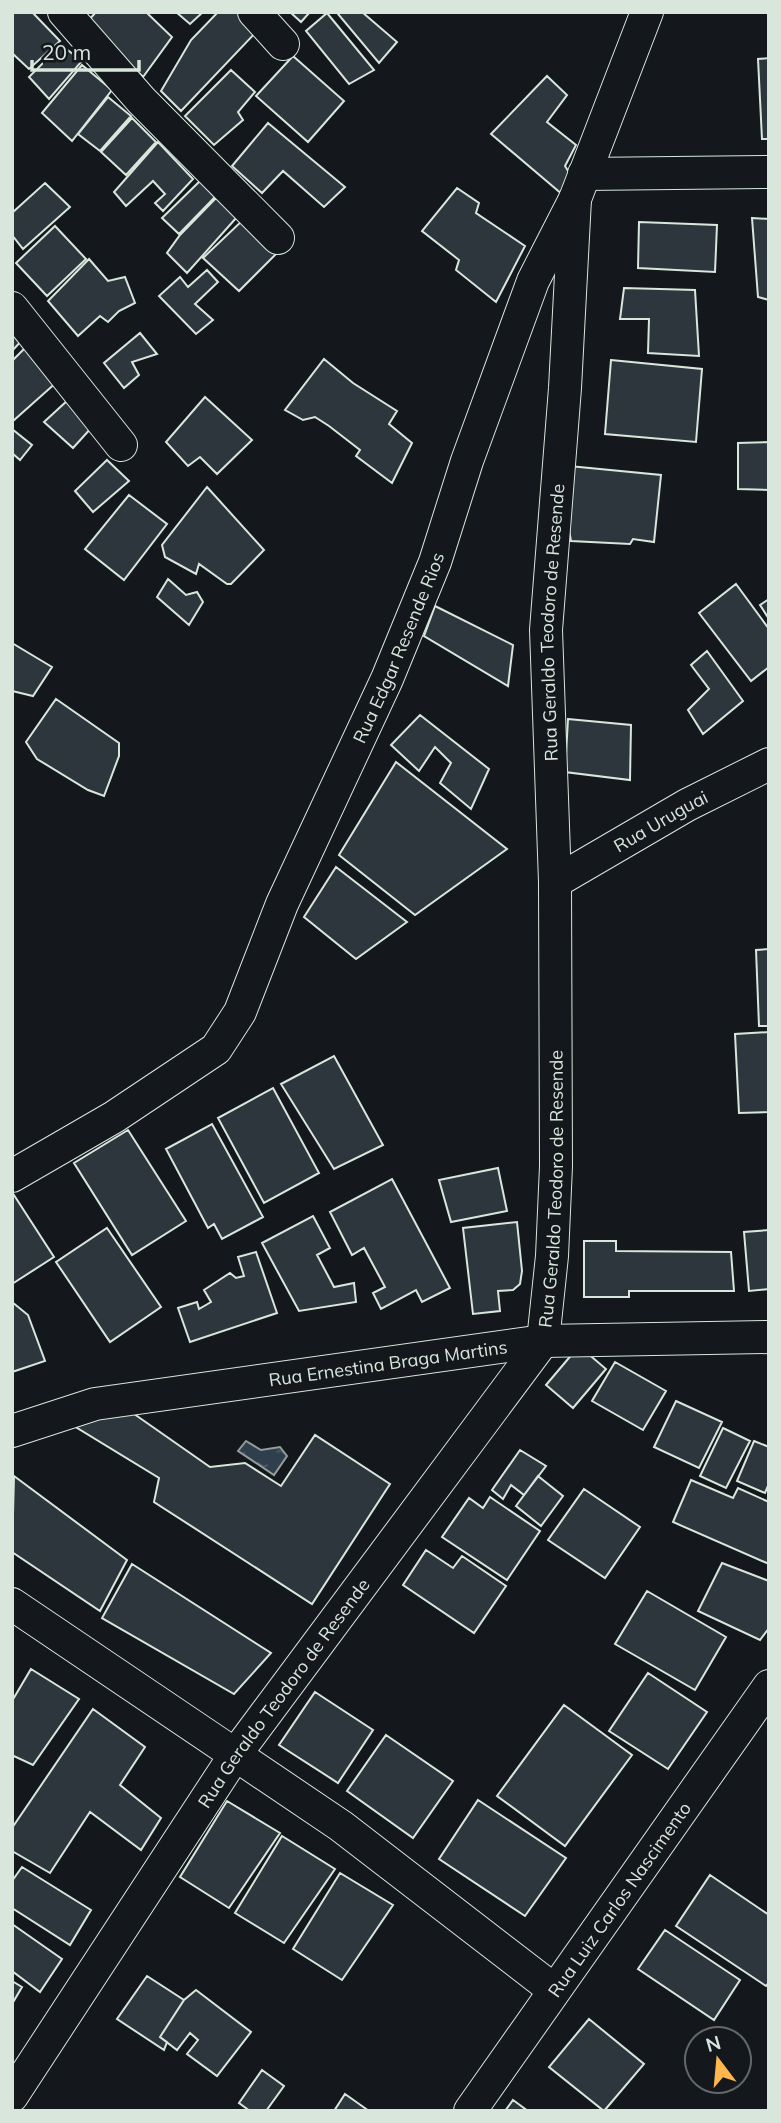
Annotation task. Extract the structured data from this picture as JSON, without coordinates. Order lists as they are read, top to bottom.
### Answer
{
  "streets": {
    "street": [
      "Rua Geraldo Teodoro de Resende",
      "Rua Edgar Resende Rios",
      "Rua Uruguai",
      "Rua Ernestina Braga Martins",
      "Rua Luiz Carlos Nascimento"
    ]
  },
  "crossings": [
    ["Rua Geraldo Teodoro de Resende", "Rua Edgar Resende Rios"],
    ["Rua Geraldo Teodoro de Resende", "Rua Uruguai"],
    ["Rua Geraldo Teodoro de Resende", "Rua Ernestina Braga Martins"]
  ],
  "scale_bar": "20 m",
  "north": "top"
}
